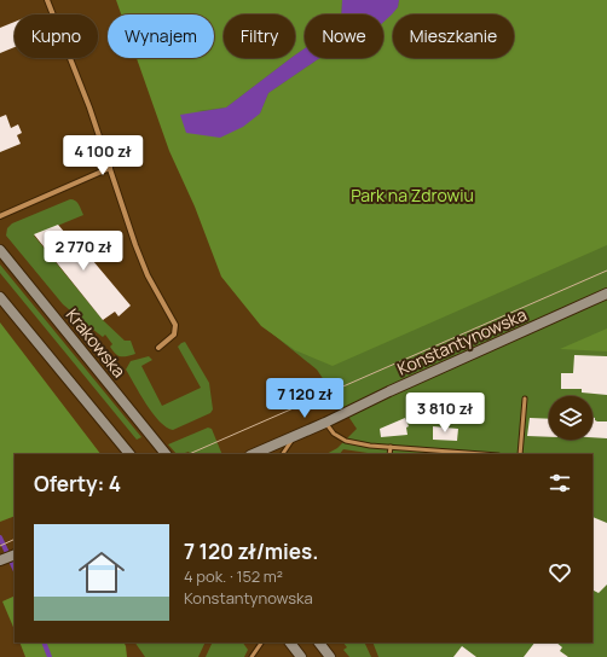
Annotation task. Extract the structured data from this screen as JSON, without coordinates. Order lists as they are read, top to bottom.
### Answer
{
  "streets": {
    "main road": ["Konstantynowska", "Krakowska"]
  },
  "parks": ["Park na Zdrowiu"],
  "page": {
    "chip": [
      "Kupno",
      "Wynajem",
      "Filtry",
      "Nowe",
      "Mieszkanie"
    ],
    "price": [
      "4 100 zł",
      "2 770 zł",
      "7 120 zł",
      "3 810 zł"
    ],
    "heading": "Oferty: 4",
    "list": [
      {
        "name": "7 120 zł/mies.",
        "note": "4 pok. · 152 m² · Konstantynowska"
      }
    ]
  }
}
